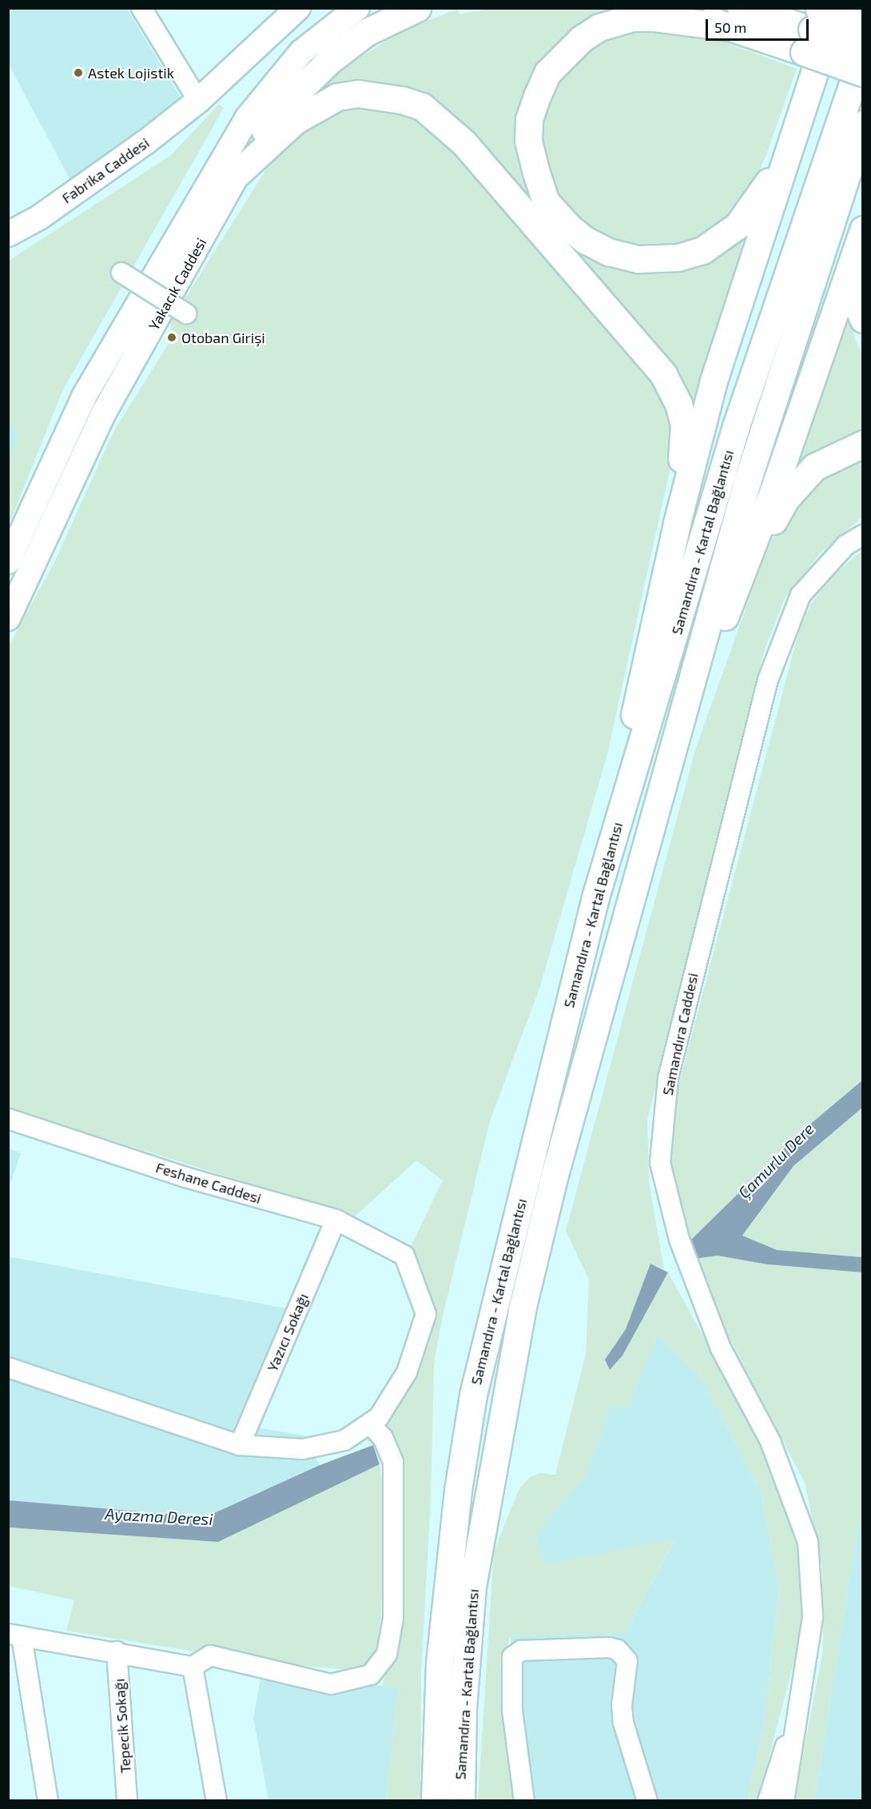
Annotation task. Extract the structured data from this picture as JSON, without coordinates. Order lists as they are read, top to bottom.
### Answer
{
  "streets": {
    "highway": ["Yakacık Caddesi", "Samandıra - Kartal Bağlantısı"],
    "main road": ["Fabrika Caddesi"],
    "street": [
      "Samandıra Caddesi",
      "Feshane Caddesi",
      "Yazıcı Sokağı",
      "Tepecik Sokağı"
    ]
  },
  "crossings": [
    ["Feshane Caddesi", "Yazıcı Sokağı"]
  ],
  "water": ["Çamurlu Dere", "Ayazma Deresi"],
  "places": ["Astek Lojistik", "Otoban Girişi"],
  "scale_bar": "50 m"
}
